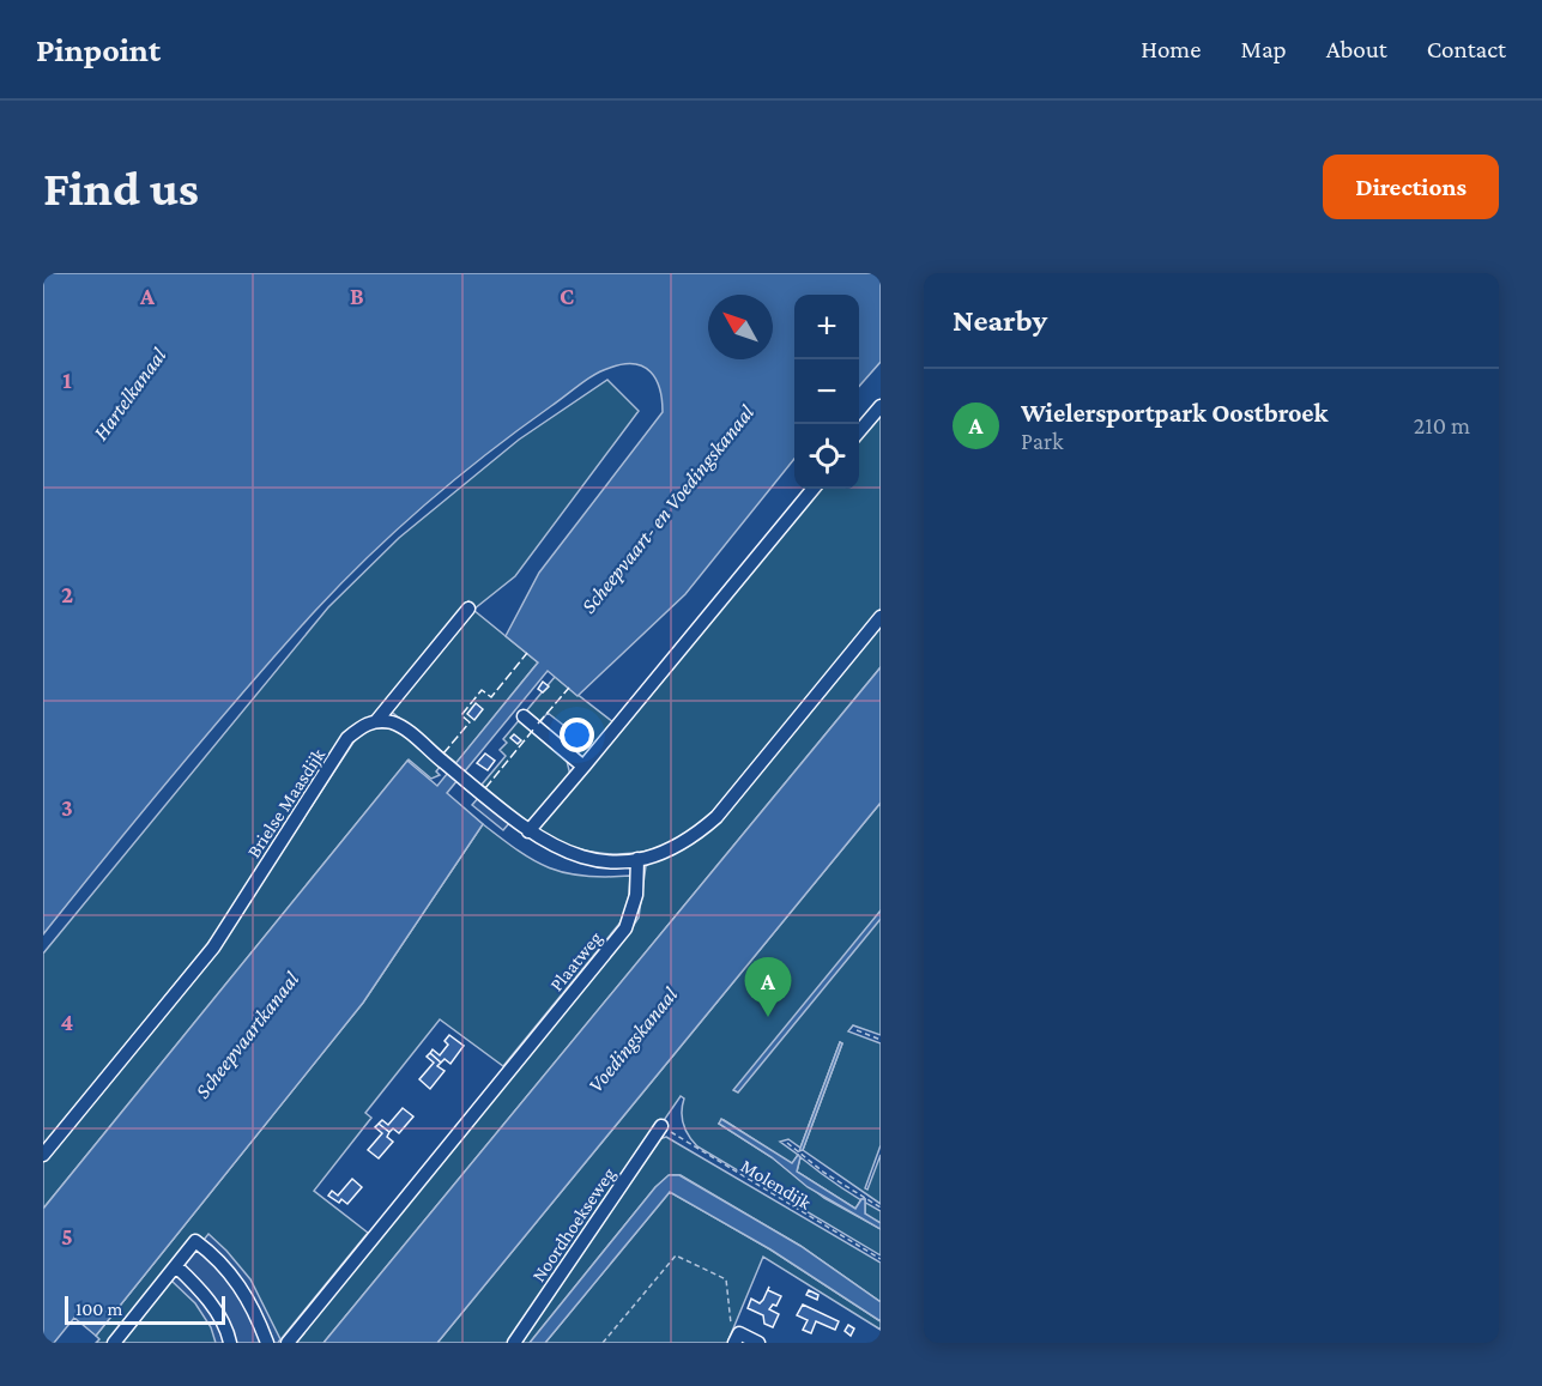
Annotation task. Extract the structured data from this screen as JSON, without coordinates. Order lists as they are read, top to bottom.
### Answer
{
  "streets": {
    "street": ["Brielse Maasdijk", "Plaatweg", "Noordhoekseweg"],
    "path": ["Molendijk"]
  },
  "crossings": [
    ["Molendijk", "Noordhoekseweg"]
  ],
  "water": [
    "Hartelkanaal",
    "Scheepvaart- en Voedingskanaal",
    "Scheepvaartkanaal",
    "Voedingskanaal"
  ],
  "scale_bar": "100 m",
  "north": "top left",
  "page": {
    "header": "Pinpoint",
    "nav": [
      "Home",
      "Map",
      "About",
      "Contact"
    ],
    "buttons": "Directions",
    "title": "Find us",
    "heading": "Nearby",
    "map_buttons": ["+", "−"],
    "list": [
      {
        "mark": "A",
        "name": "Wielersportpark Oostbroek",
        "note": "Park",
        "value": "210 m"
      }
    ],
    "pins": "A",
    "scale": "100 m"
  },
  "grid": {
    "columns": ["A", "B", "C"],
    "rows": [
      "1",
      "2",
      "3",
      "4",
      "5"
    ]
  }
}
